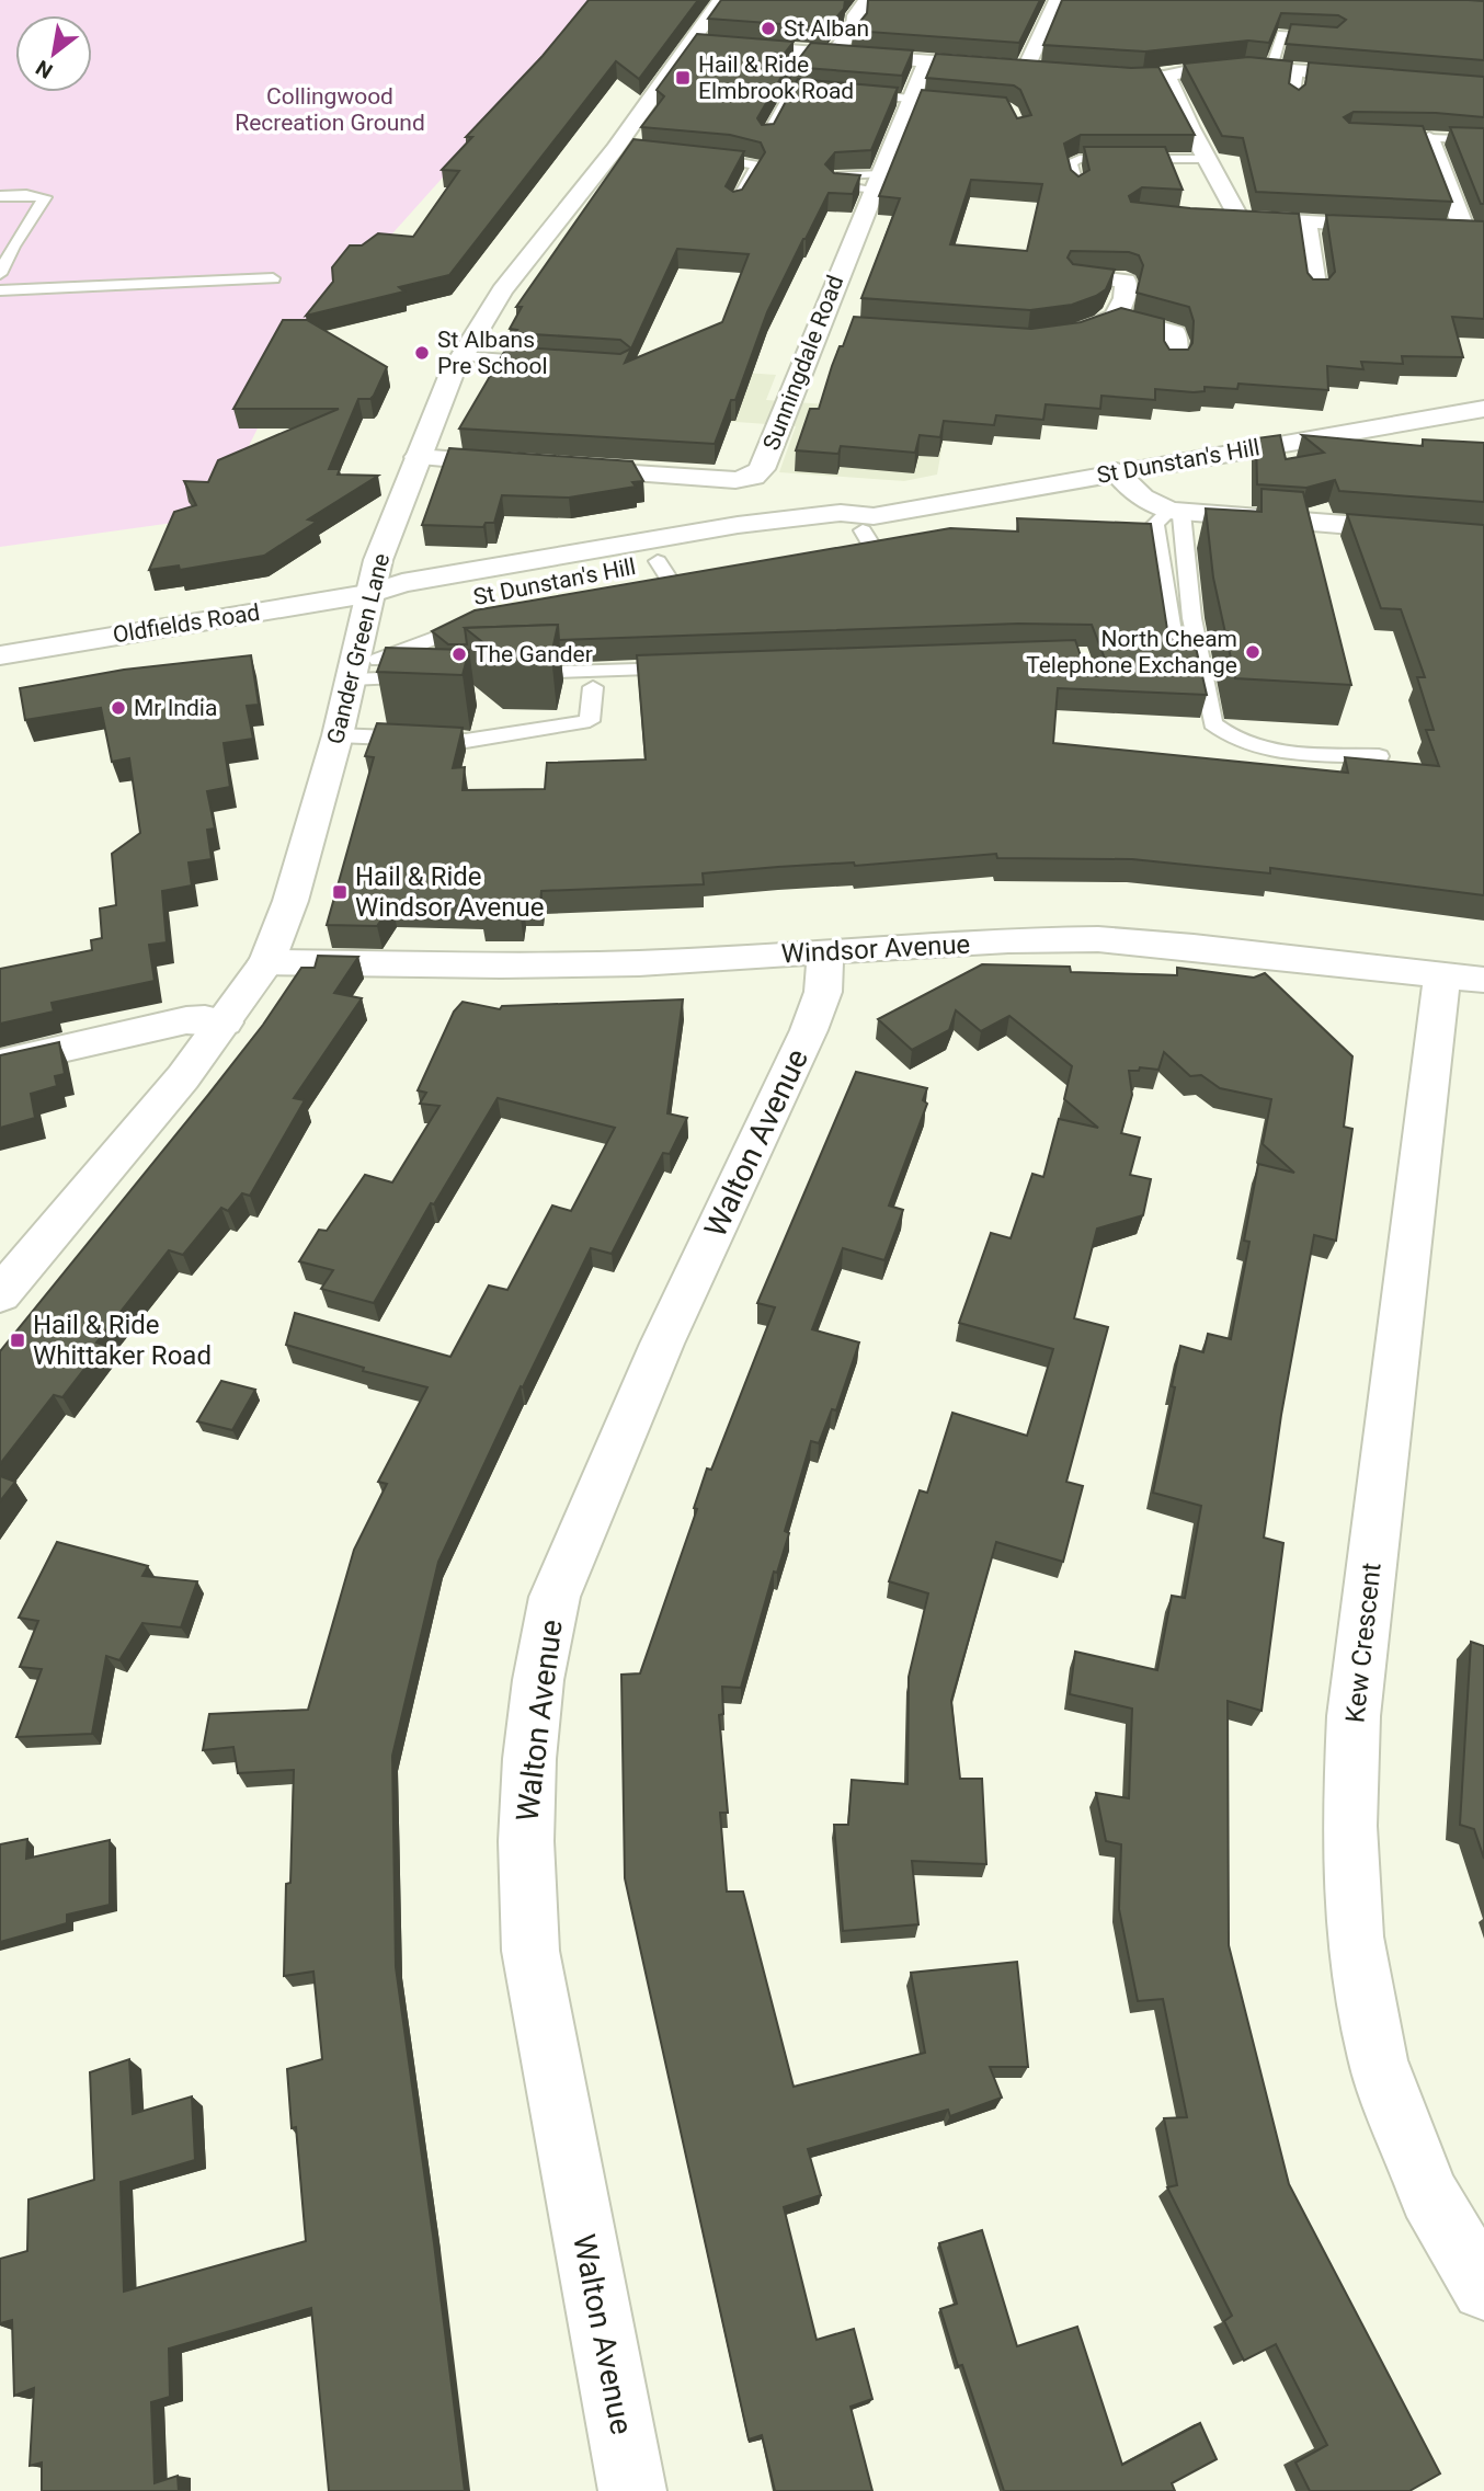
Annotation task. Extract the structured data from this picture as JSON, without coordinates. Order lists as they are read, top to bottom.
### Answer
{
  "streets": {
    "main road": [
      "Sunningdale Road",
      "St Dunstan's Hill",
      "Oldfields Road",
      "Gander Green Lane",
      "Windsor Avenue",
      "Walton Avenue",
      "Kew Crescent"
    ]
  },
  "crossings": [
    ["St Dunstan's Hill", "Oldfields Road"],
    ["St Dunstan's Hill", "Gander Green Lane"],
    ["Oldfields Road", "Gander Green Lane"],
    ["Gander Green Lane", "Windsor Avenue"],
    ["Windsor Avenue", "Walton Avenue"],
    ["Windsor Avenue", "Kew Crescent"]
  ],
  "parks": ["Collingwood Recreation Ground"],
  "places": {
    "other": [
      "St Alban",
      "St Albans Pre School",
      "North Cheam Telephone Exchange",
      "The Gander",
      "Mr India"
    ],
    "transit": ["Hail & Ride Elmbrook Road", "Hail & Ride Windsor Avenue", "Hail & Ride Whittaker Road"]
  },
  "north": "bottom left"
}
